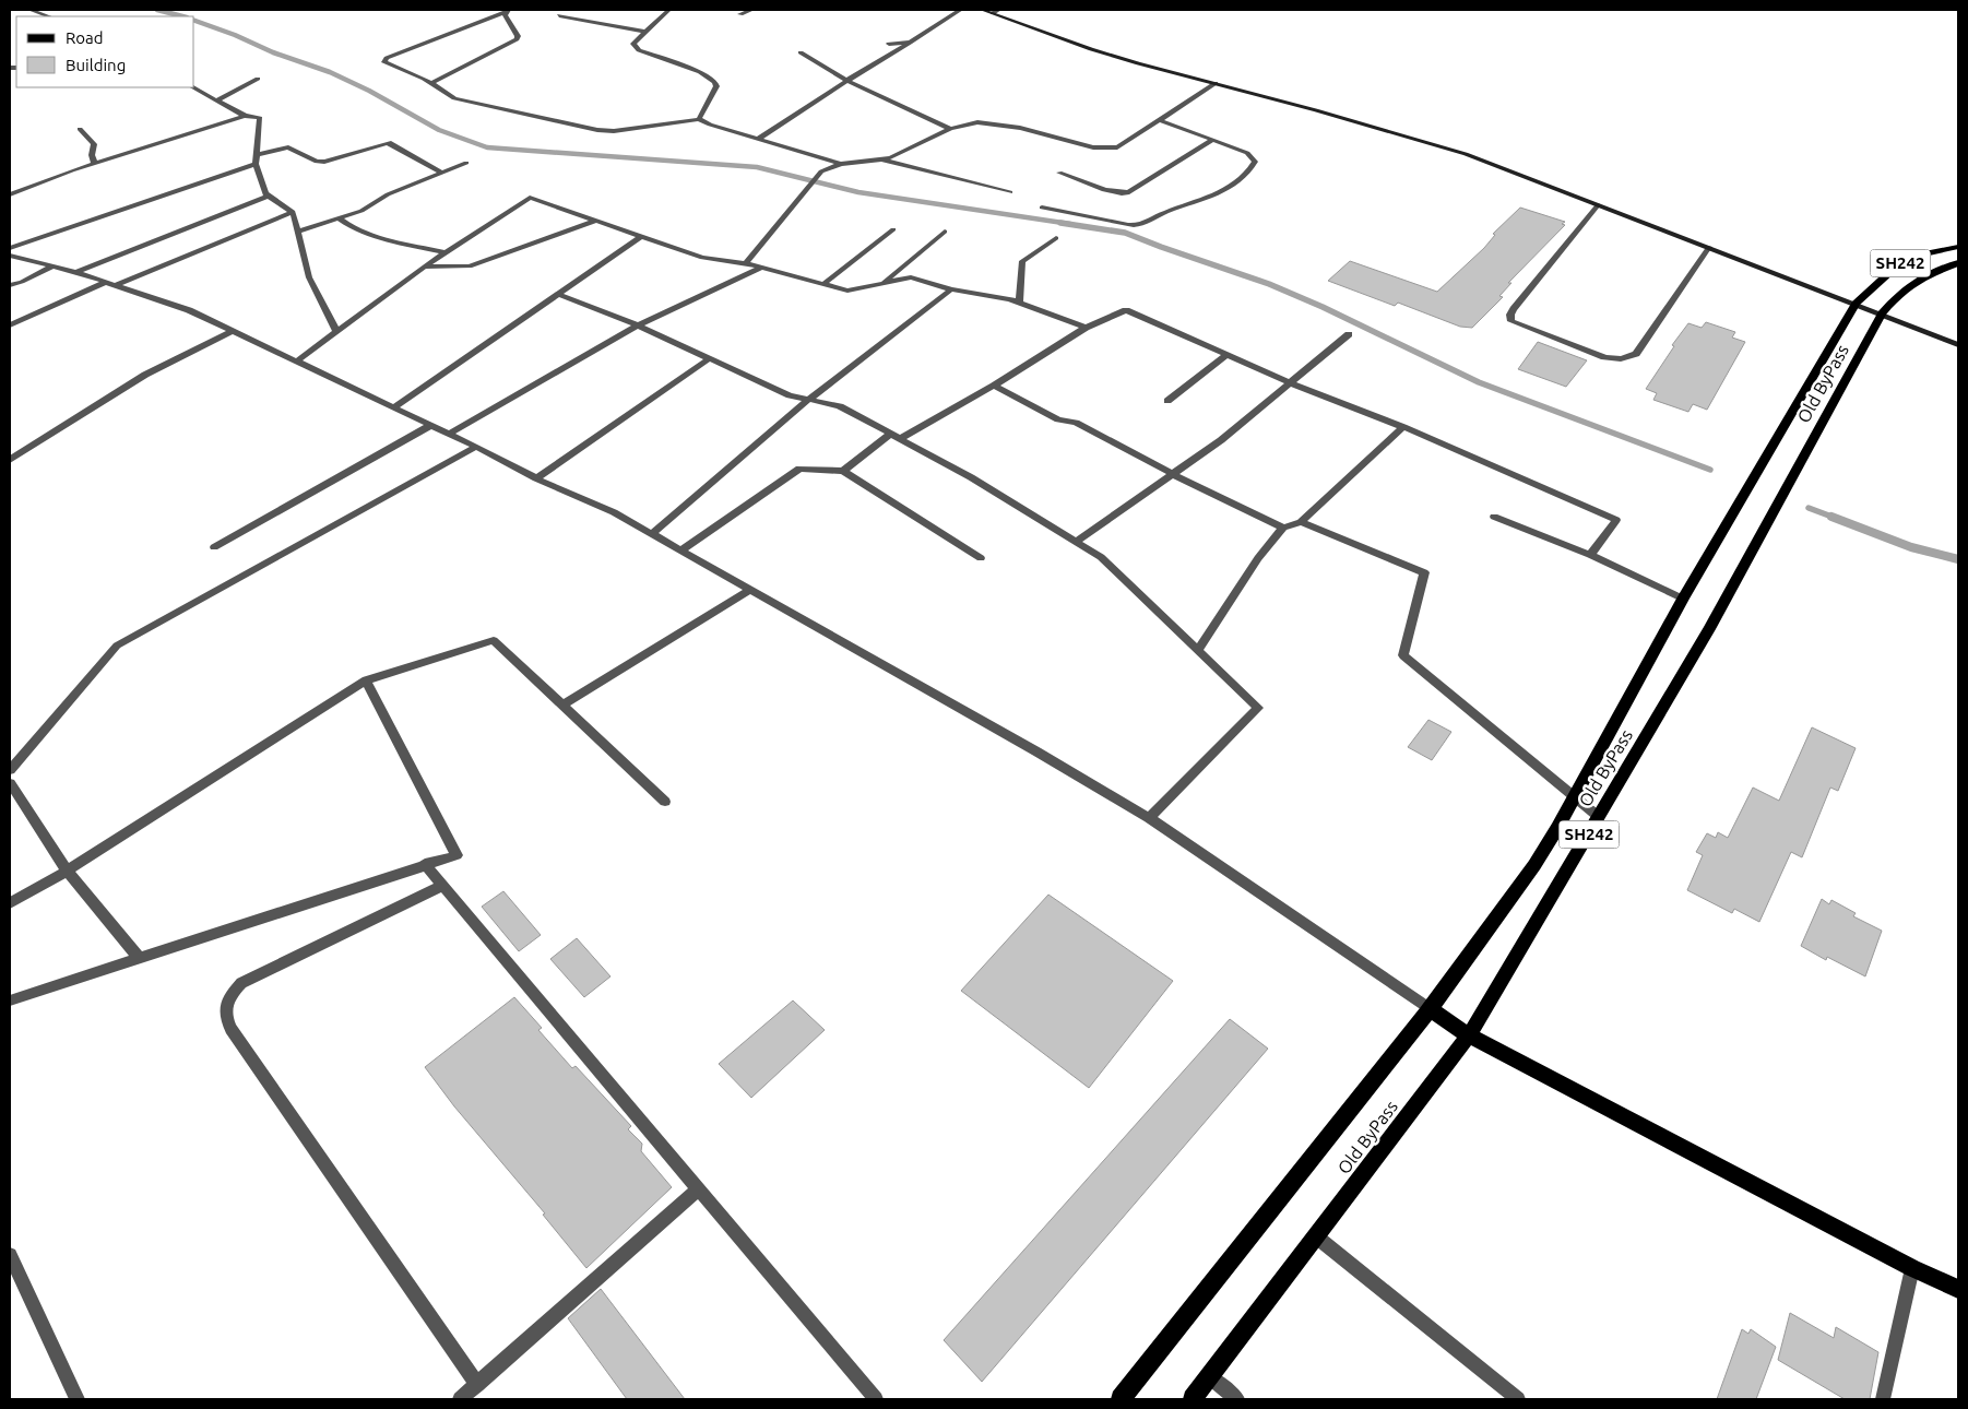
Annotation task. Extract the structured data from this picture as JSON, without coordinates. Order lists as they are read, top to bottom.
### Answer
{
  "streets": {
    "main road": ["SH242", "Old ByPass"]
  },
  "legend": ["Road", "Building"]
}
